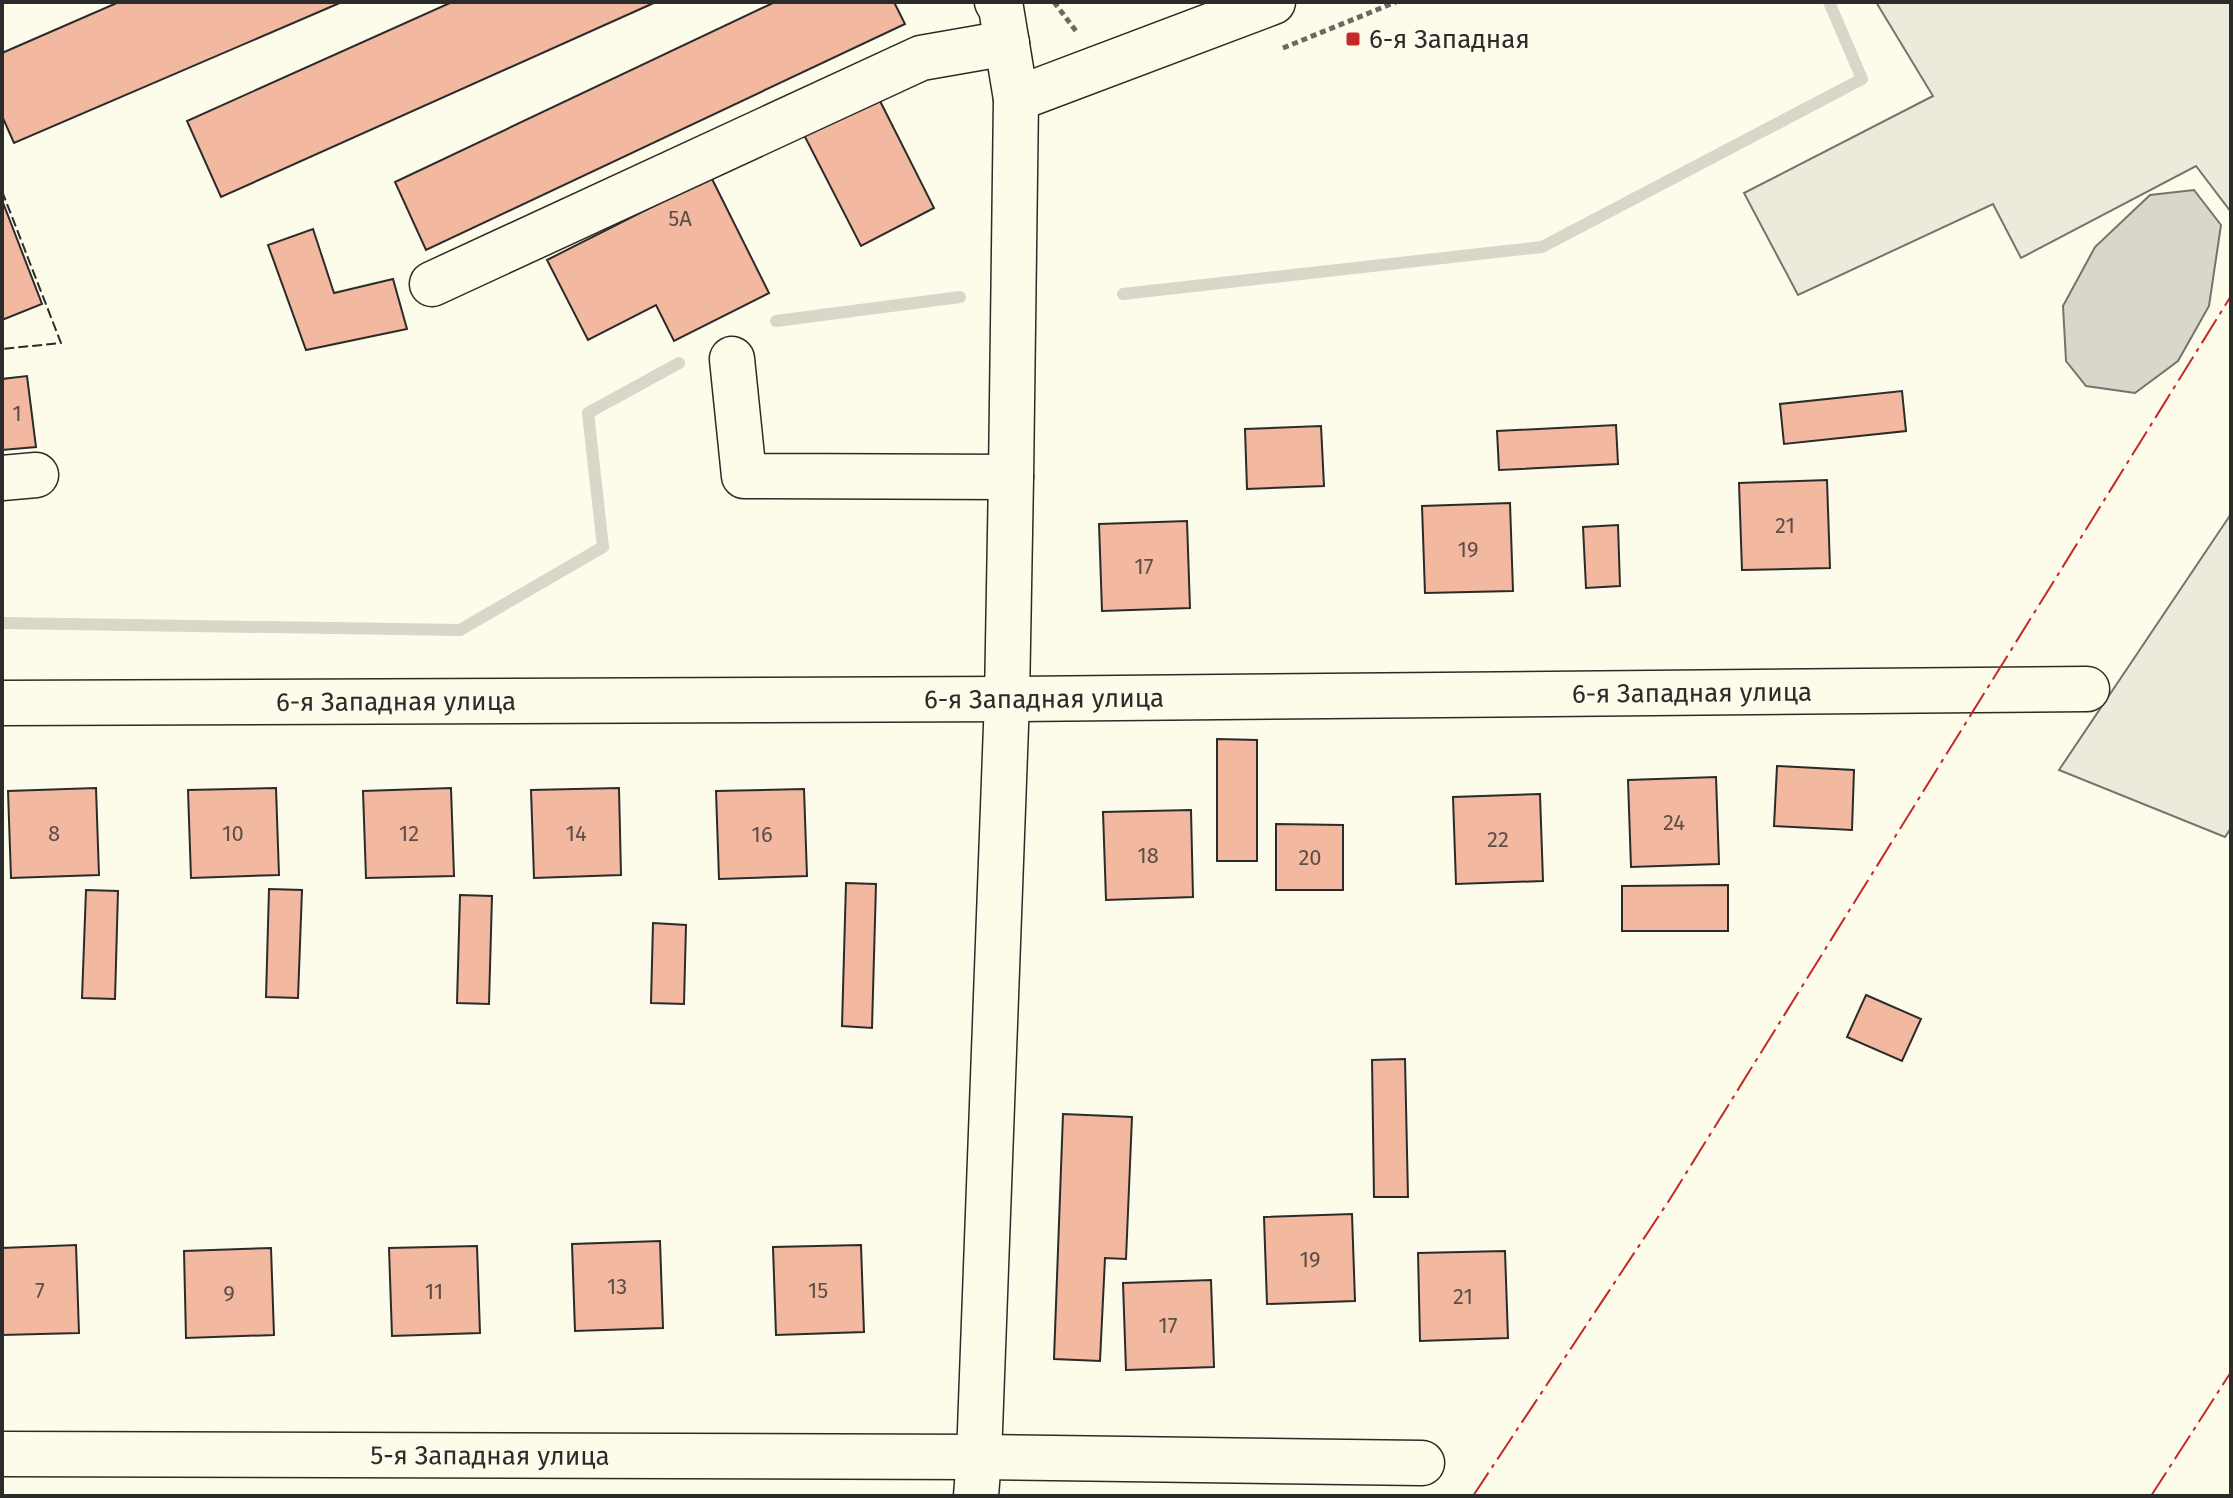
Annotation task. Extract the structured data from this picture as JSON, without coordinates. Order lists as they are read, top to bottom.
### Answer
{
  "streets": {
    "street": ["6-я Западная улица", "5-я Западная улица"]
  },
  "places": {
    "transit": ["6-я Западная"]
  },
  "house_numbers": [
    "5А",
    "1",
    "21",
    "19",
    "17",
    "24",
    "8",
    "10",
    "12",
    "14",
    "16",
    "22",
    "18",
    "20",
    "19",
    "13",
    "7",
    "15",
    "11",
    "9",
    "21",
    "17"
  ]
}
